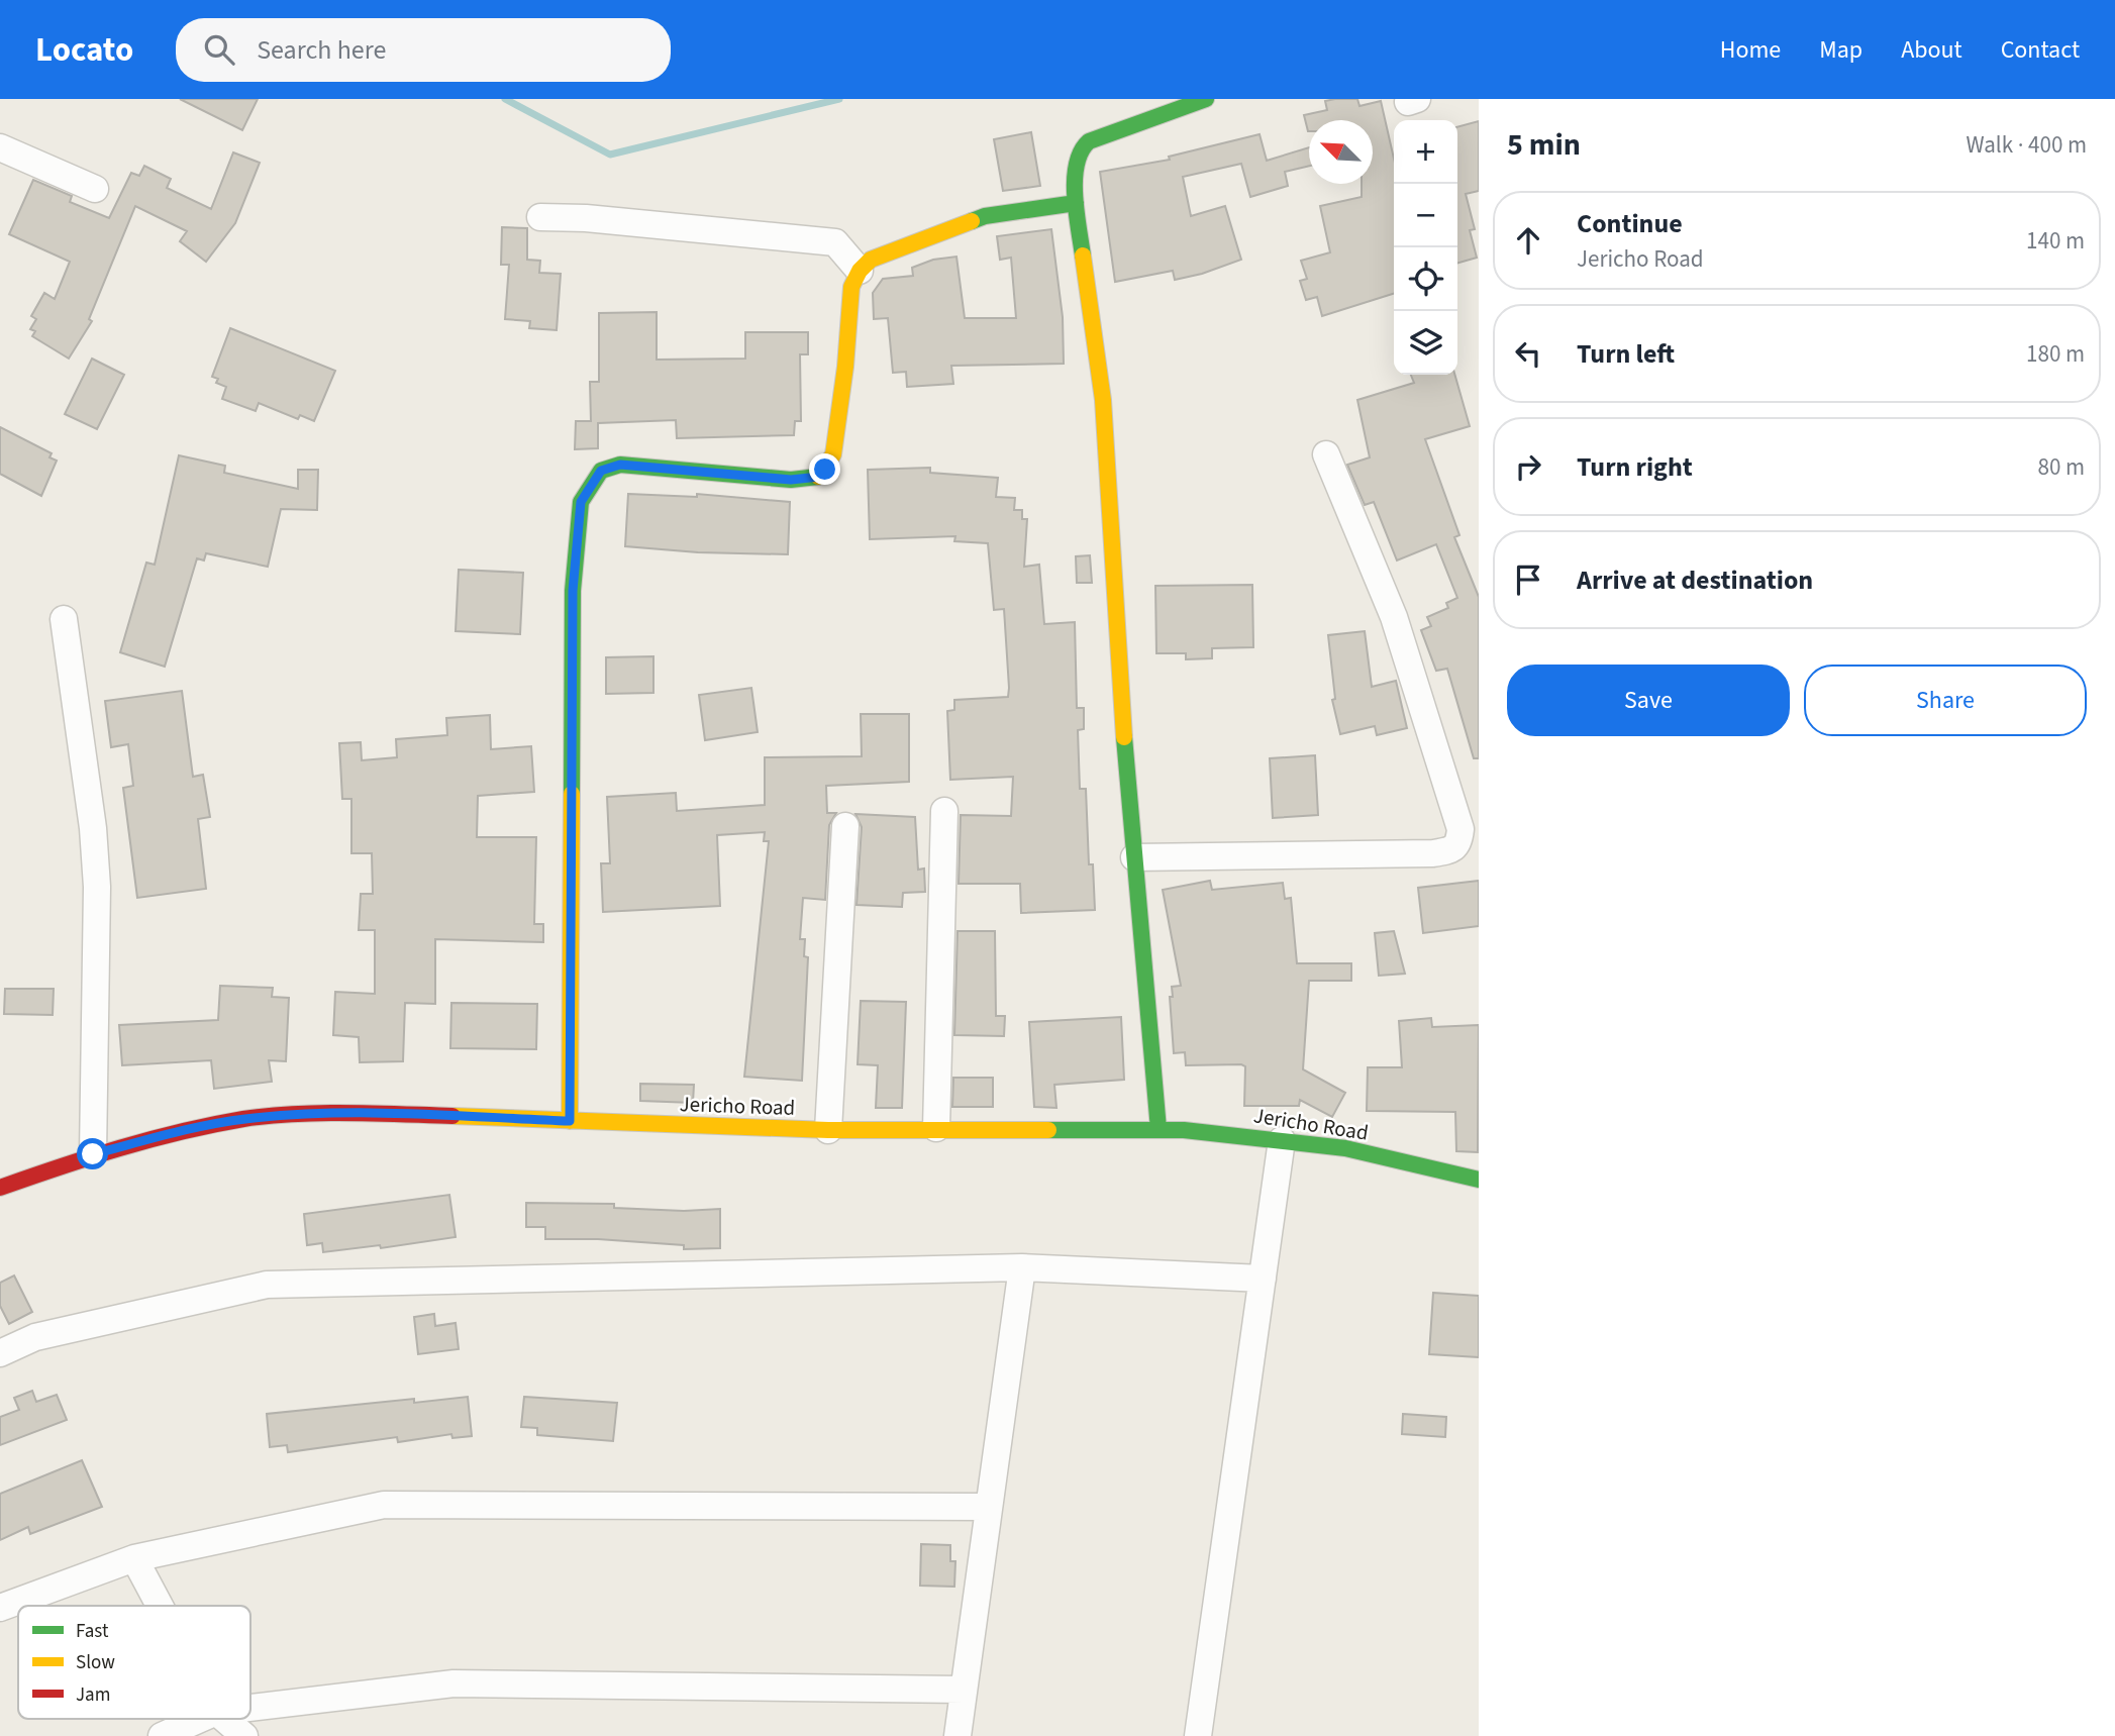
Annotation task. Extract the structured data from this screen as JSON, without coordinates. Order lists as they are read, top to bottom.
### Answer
{
  "streets": {
    "street": ["Jericho Road"]
  },
  "legend": ["Fast", "Slow", "Jam"],
  "north": "top left",
  "page": {
    "header": "Locato",
    "search": "Search here",
    "nav": [
      "Home",
      "Map",
      "About",
      "Contact"
    ],
    "heading": ["5 min", "Walk · 400 m"],
    "map_buttons": ["+", "−"],
    "list": [
      ["Continue", "Jericho Road", "140 m"],
      ["Turn left", "180 m"],
      ["Turn right", "80 m"],
      "Arrive at destination"
    ],
    "buttons": ["Save", "Share"]
  }
}
